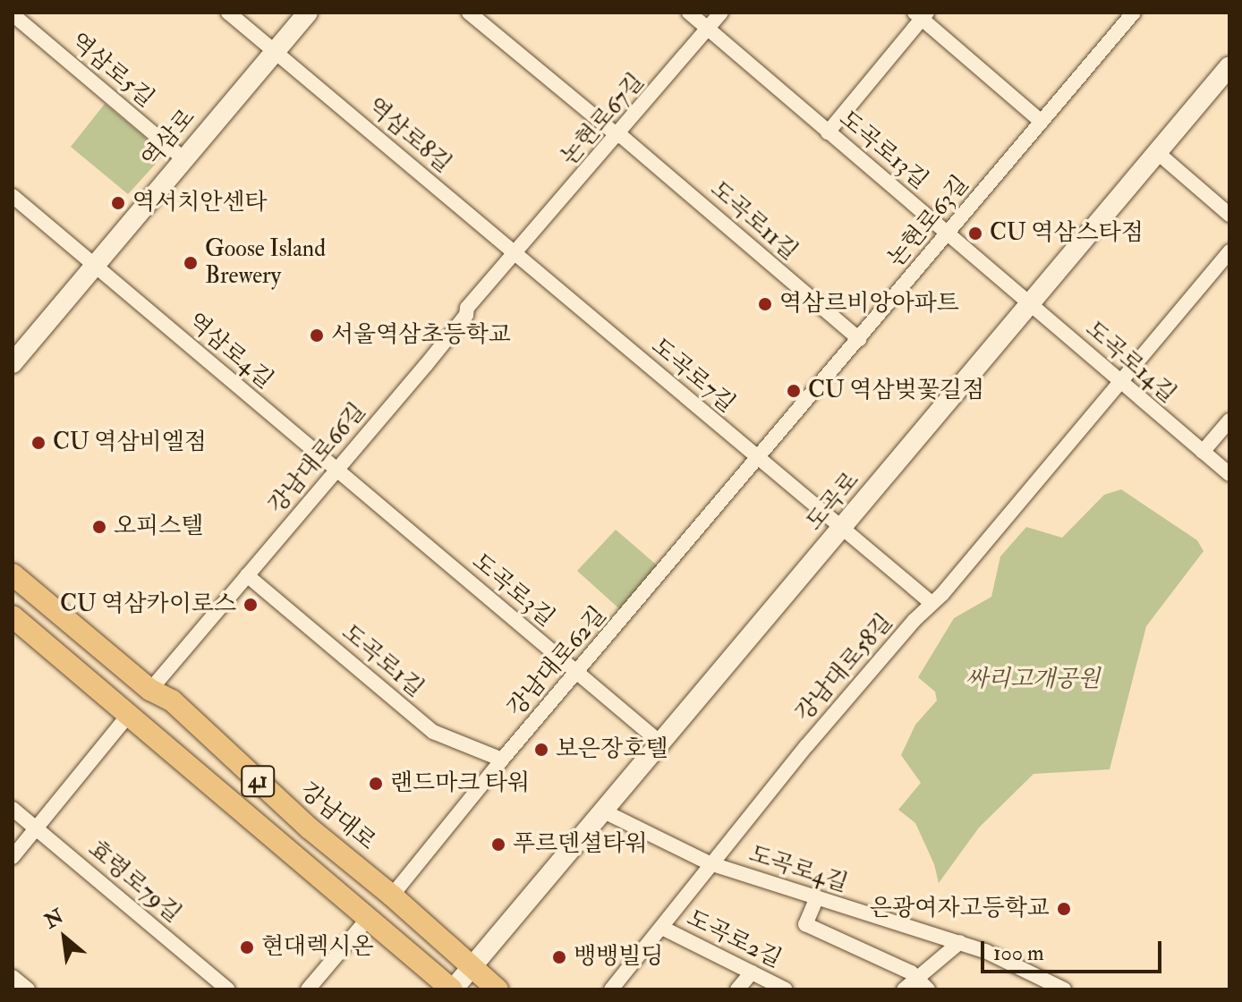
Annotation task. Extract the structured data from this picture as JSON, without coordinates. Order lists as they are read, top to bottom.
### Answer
{
  "streets": {
    "main road": [
      "역삼로",
      "도곡로",
      "41",
      "강남대로"
    ],
    "street": [
      "역삼로5길",
      "논현로67길",
      "역삼로8길",
      "도곡로13길",
      "도곡로11길",
      "논현로63길",
      "역삼로4길",
      "도곡로14길",
      "도곡로7길",
      "강남대로66길",
      "도곡로3길",
      "도곡로1길",
      "강남대로62길",
      "강남대로58길",
      "도곡로4길",
      "효령로79길",
      "도곡로2길"
    ]
  },
  "crossings": [
    ["역삼로5길", "역삼로"],
    ["논현로67길", "역삼로8길"],
    ["논현로67길", "도곡로13길"],
    ["논현로67길", "도곡로11길"],
    ["논현로67길", "도곡로7길"],
    ["논현로67길", "강남대로66길"],
    ["역삼로8길", "역삼로"],
    ["역삼로8길", "도곡로7길"],
    ["역삼로8길", "강남대로66길"],
    ["역삼로", "역삼로4길"],
    ["도곡로13길", "논현로63길"],
    ["도곡로13길", "도곡로14길"],
    ["도곡로13길", "도곡로"],
    ["도곡로11길", "논현로63길"],
    ["논현로63길", "도곡로7길"],
    ["논현로63길", "강남대로62길"],
    ["역삼로4길", "강남대로66길"],
    ["역삼로4길", "도곡로3길"],
    ["도곡로14길", "도곡로"],
    ["도곡로14길", "강남대로58길"],
    ["도곡로7길", "강남대로66길"],
    ["도곡로7길", "도곡로"],
    ["도곡로7길", "강남대로62길"],
    ["도곡로7길", "강남대로58길"],
    ["강남대로66길", "도곡로3길"],
    ["강남대로66길", "도곡로1길"],
    ["강남대로66길", "강남대로"],
    ["도곡로", "도곡로3길"],
    ["도곡로", "41"],
    ["도곡로", "강남대로"],
    ["도곡로", "도곡로4길"],
    ["도곡로3길", "강남대로62길"],
    ["도곡로1길", "강남대로62길"],
    ["강남대로62길", "강남대로"],
    ["강남대로58길", "도곡로4길"],
    ["강남대로58길", "도곡로2길"]
  ],
  "parks": ["싸리고개공원"],
  "places": [
    "역서치안센타",
    "CU 역삼스타점",
    "Goose Island Brewery",
    "역삼르비앙아파트",
    "서울역삼초등학교",
    "CU 역삼벚꽃길점",
    "CU 역삼비엘점",
    "오피스텔",
    "CU 역삼카이로스",
    "보은장호텔",
    "랜드마크 타워",
    "푸르덴셜타워",
    "은광여자고등학교",
    "현대렉시온",
    "뱅뱅빌딩"
  ],
  "scale_bar": "100 m",
  "north": "top left"
}
